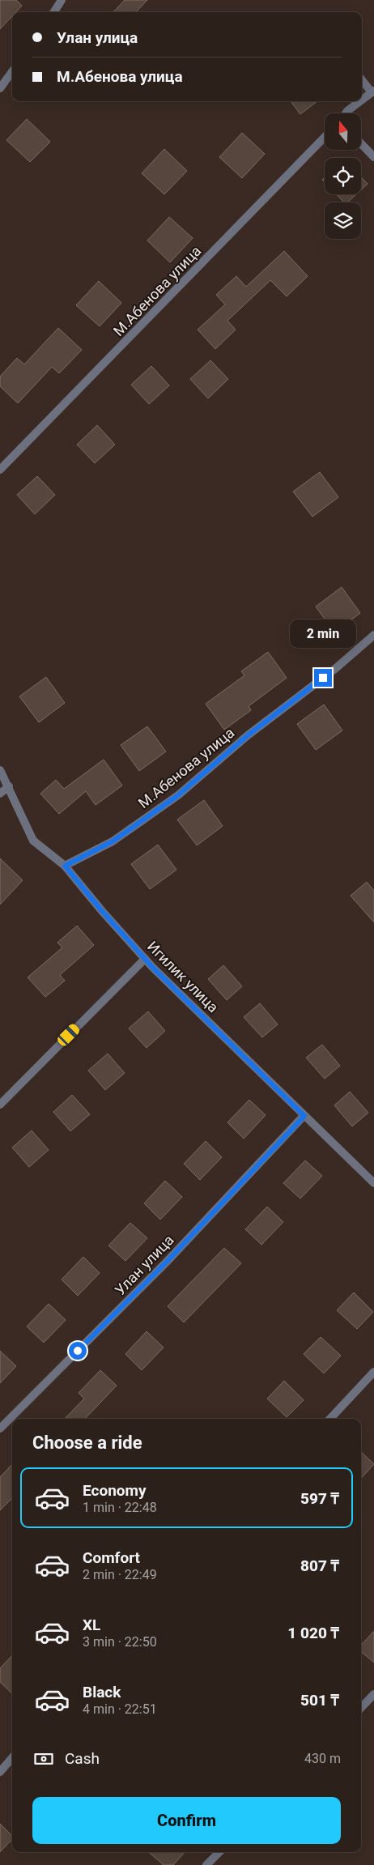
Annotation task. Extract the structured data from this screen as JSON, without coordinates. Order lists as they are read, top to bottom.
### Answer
{
  "streets": {
    "street": ["М.Абенова улица", "Игилик улица", "Улан улица"]
  },
  "crossings": [
    ["М.Абенова улица", "Игилик улица"],
    ["Игилик улица", "Улан улица"]
  ],
  "north": "top",
  "page": {
    "banner": ["Улан улица", "М.Абенова улица"],
    "bubble": "2 min",
    "heading": "Choose a ride",
    "list": [
      {
        "name": "Economy",
        "note": "1 min · 22:48",
        "value": "597 ₸"
      },
      {
        "name": "Comfort",
        "note": "2 min · 22:49",
        "value": "807 ₸"
      },
      {
        "name": "XL",
        "note": "3 min · 22:50",
        "value": "1 020 ₸"
      },
      {
        "name": "Black",
        "note": "4 min · 22:51",
        "value": "501 ₸"
      }
    ],
    "pay": ["Cash", "430 m"],
    "buttons": "Confirm"
  }
}
